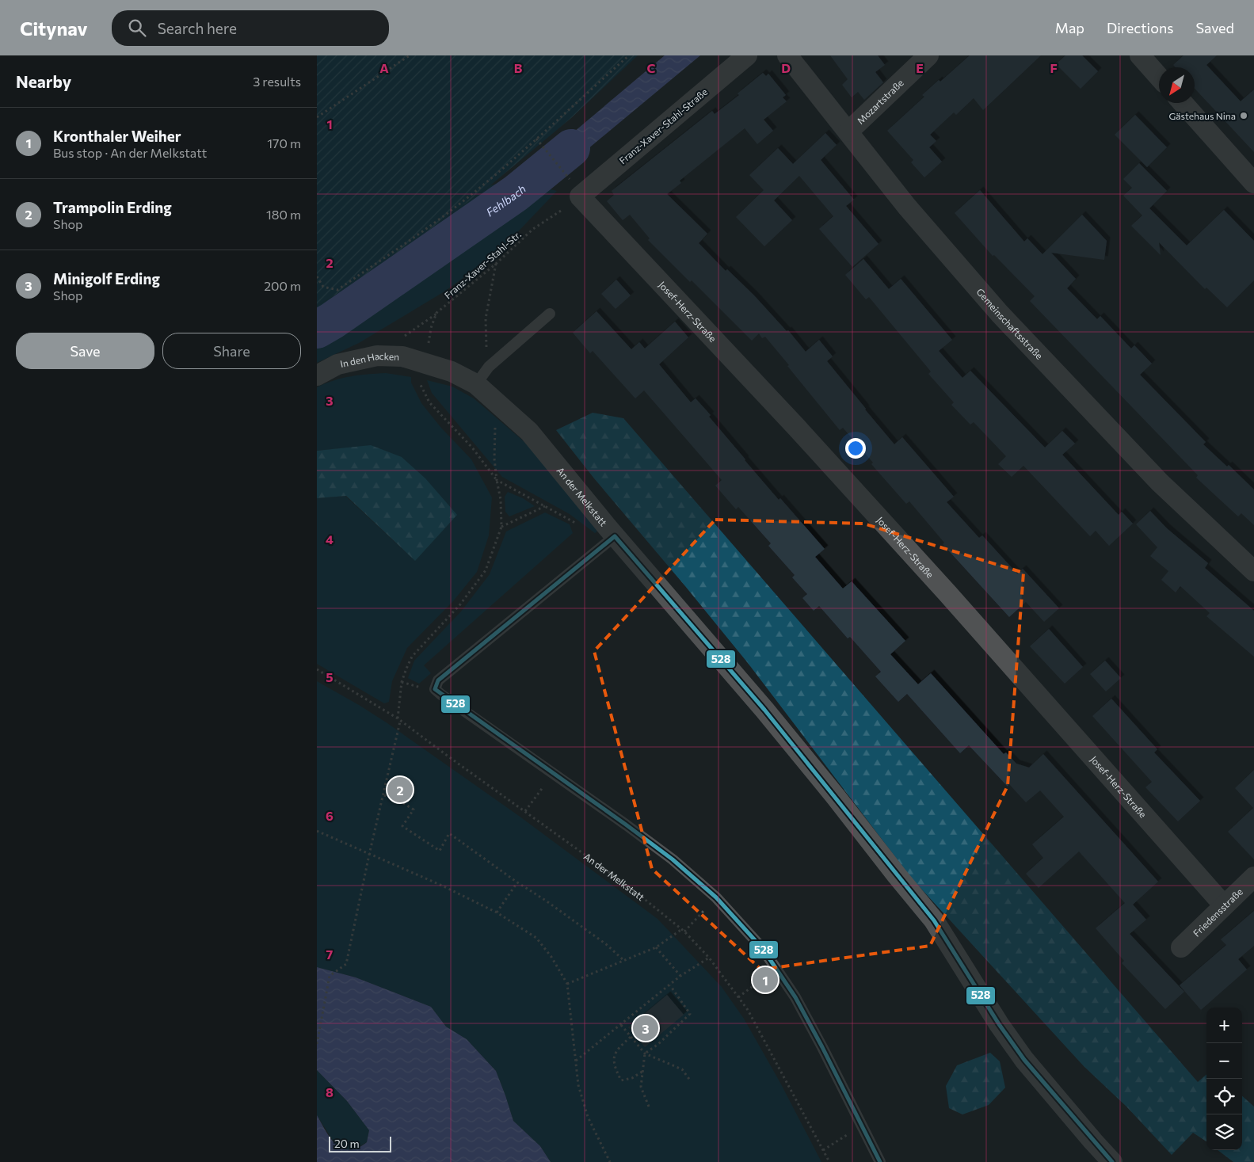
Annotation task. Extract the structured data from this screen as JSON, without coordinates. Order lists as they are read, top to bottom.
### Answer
{
  "streets": {
    "street": [
      "Mozartstraße",
      "Franz-Xaver-Stahl-Straße",
      "Josef-Herz-Straße",
      "Gemeinschaftsstraße",
      "In den Hacken",
      "An der Melkstatt",
      "Friedensstraße"
    ],
    "path": ["Franz-Xaver-Stahl-Str."]
  },
  "crossings": [
    ["Mozartstraße", "Gemeinschaftsstraße"],
    ["Franz-Xaver-Stahl-Straße", "Franz-Xaver-Stahl-Str."],
    ["Franz-Xaver-Stahl-Straße", "Josef-Herz-Straße"],
    ["Franz-Xaver-Stahl-Str.", "Josef-Herz-Straße"],
    ["Franz-Xaver-Stahl-Str.", "In den Hacken"],
    ["Franz-Xaver-Stahl-Str.", "An der Melkstatt"],
    ["Josef-Herz-Straße", "Friedensstraße"],
    ["In den Hacken", "An der Melkstatt"]
  ],
  "water": ["Fehlbach"],
  "places": ["Gästehaus Nina"],
  "lines": ["transit line 528"],
  "scale_bar": "20 m",
  "north": "bottom left",
  "page": {
    "header": "Citynav",
    "search": "Search here",
    "nav": ["Map", "Directions", "Saved"],
    "heading": ["Nearby", "3 results"],
    "list": [
      {
        "mark": "1",
        "name": "Kronthaler Weiher",
        "note": "Bus stop · An der Melkstatt",
        "value": "170 m"
      },
      {
        "mark": "2",
        "name": "Trampolin Erding",
        "note": "Shop",
        "value": "180 m"
      },
      {
        "mark": "3",
        "name": "Minigolf Erding",
        "note": "Shop",
        "value": "200 m"
      }
    ],
    "buttons": ["Save", "Share"],
    "pins": ["2", "1", "3"],
    "map_buttons": ["+", "−"],
    "scale": "20 m"
  },
  "grid": {
    "columns": [
      "A",
      "B",
      "C",
      "D",
      "E",
      "F"
    ],
    "rows": [
      "1",
      "2",
      "3",
      "4",
      "5",
      "6",
      "7",
      "8"
    ]
  }
}
